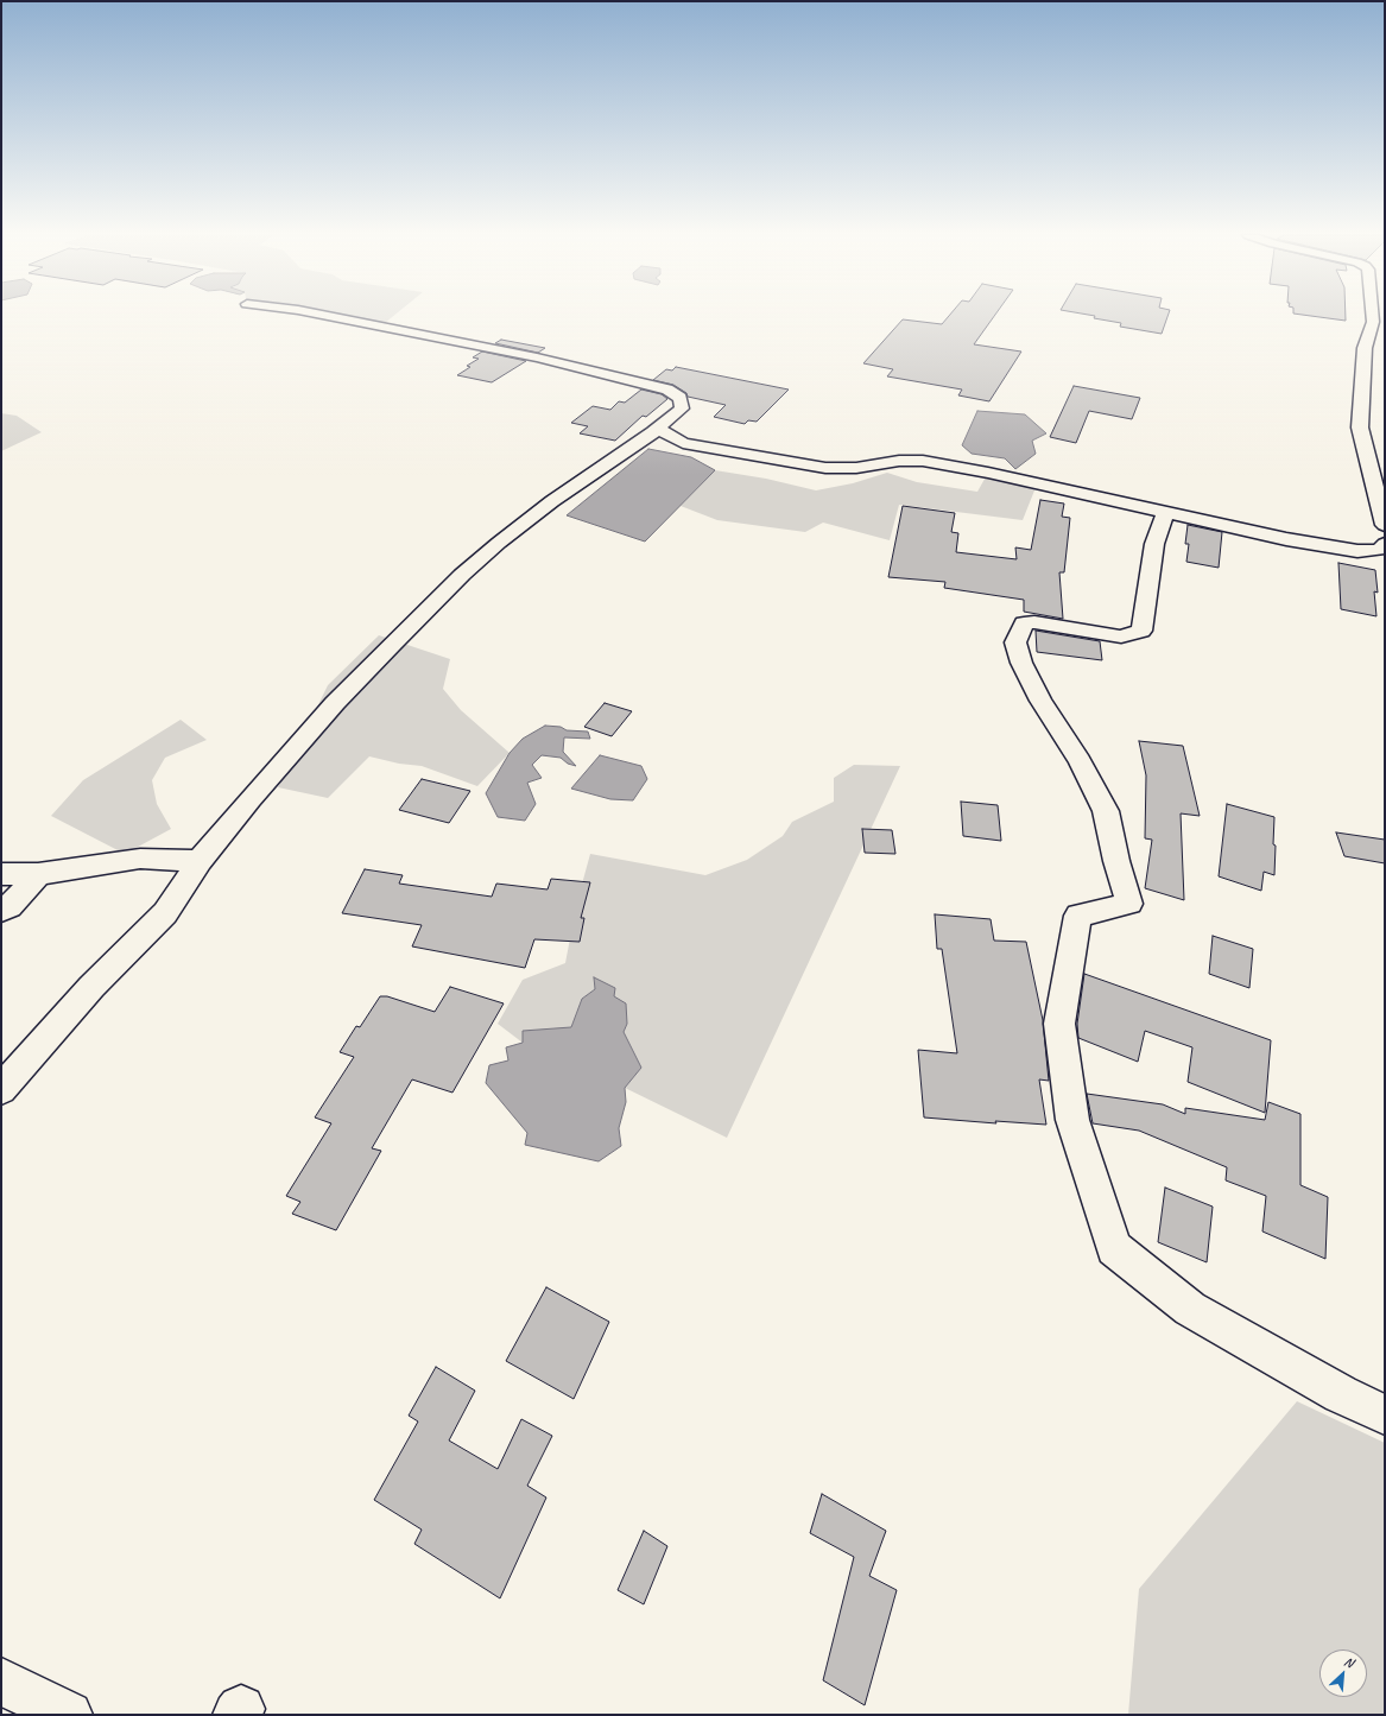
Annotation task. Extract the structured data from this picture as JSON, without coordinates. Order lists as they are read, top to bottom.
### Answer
{
  "north": "top right"
}
